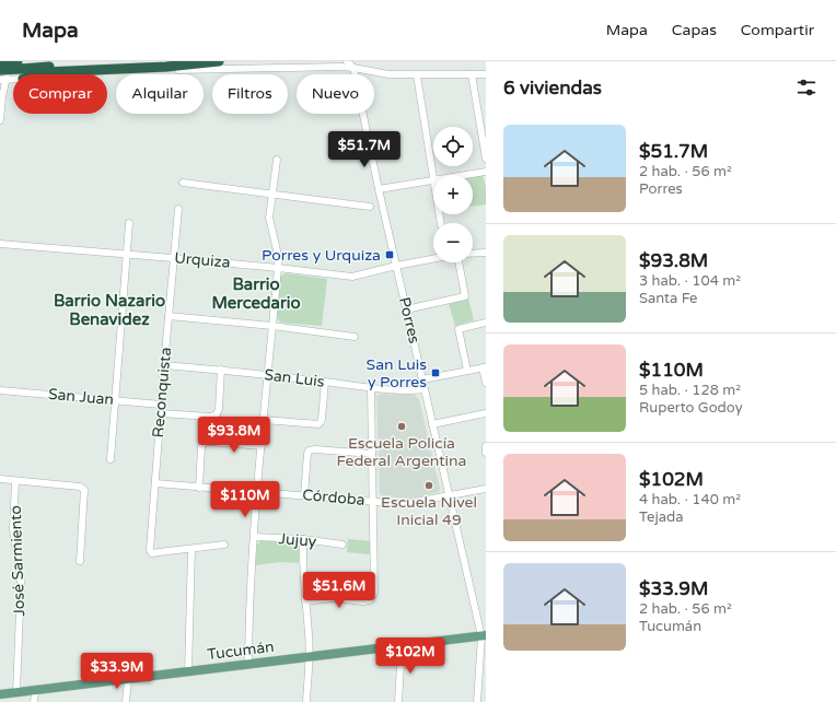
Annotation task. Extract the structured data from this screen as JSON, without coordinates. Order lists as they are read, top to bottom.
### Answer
{
  "streets": {
    "main road": ["Tucumán"],
    "street": [
      "Urquiza",
      "Porres",
      "San Luis",
      "Reconquista",
      "San Juan",
      "Córdoba",
      "Jujuy",
      "José Sarmiento"
    ]
  },
  "crossings": [
    ["Urquiza", "Porres"],
    ["Urquiza", "Reconquista"],
    ["Porres", "San Luis"],
    ["Porres", "Córdoba"],
    ["Porres", "Tucumán"],
    ["San Luis", "Reconquista"],
    ["Reconquista", "San Juan"],
    ["Reconquista", "Córdoba"],
    ["José Sarmiento", "Tucumán"]
  ],
  "districts": ["Barrio Mercedario", "Barrio Nazario Benavidez"],
  "places": {
    "transit": ["Porres y Urquiza", "San Luis y Porres"],
    "other": ["Escuela Policía Federal Argentina", "Escuela Nivel Inicial 49"]
  },
  "page": {
    "header": "Mapa",
    "nav": ["Mapa", "Capas", "Compartir"],
    "heading": "6 viviendas",
    "chip": [
      "Comprar",
      "Alquilar",
      "Filtros",
      "Nuevo"
    ],
    "list": [
      {
        "name": "$51.7M",
        "note": "2 hab. · 56 m² · Porres"
      },
      {
        "name": "$93.8M",
        "note": "3 hab. · 104 m² · Santa Fe"
      },
      {
        "name": "$110M",
        "note": "5 hab. · 128 m² · Ruperto Godoy"
      },
      {
        "name": "$102M",
        "note": "4 hab. · 140 m² · Tejada"
      },
      {
        "name": "$33.9M",
        "note": "2 hab. · 56 m² · Tucumán"
      }
    ],
    "map_buttons": ["+", "−"],
    "price": [
      "$51.7M",
      "$93.8M",
      "$110M",
      "$51.6M",
      "$102M",
      "$33.9M"
    ]
  }
}
